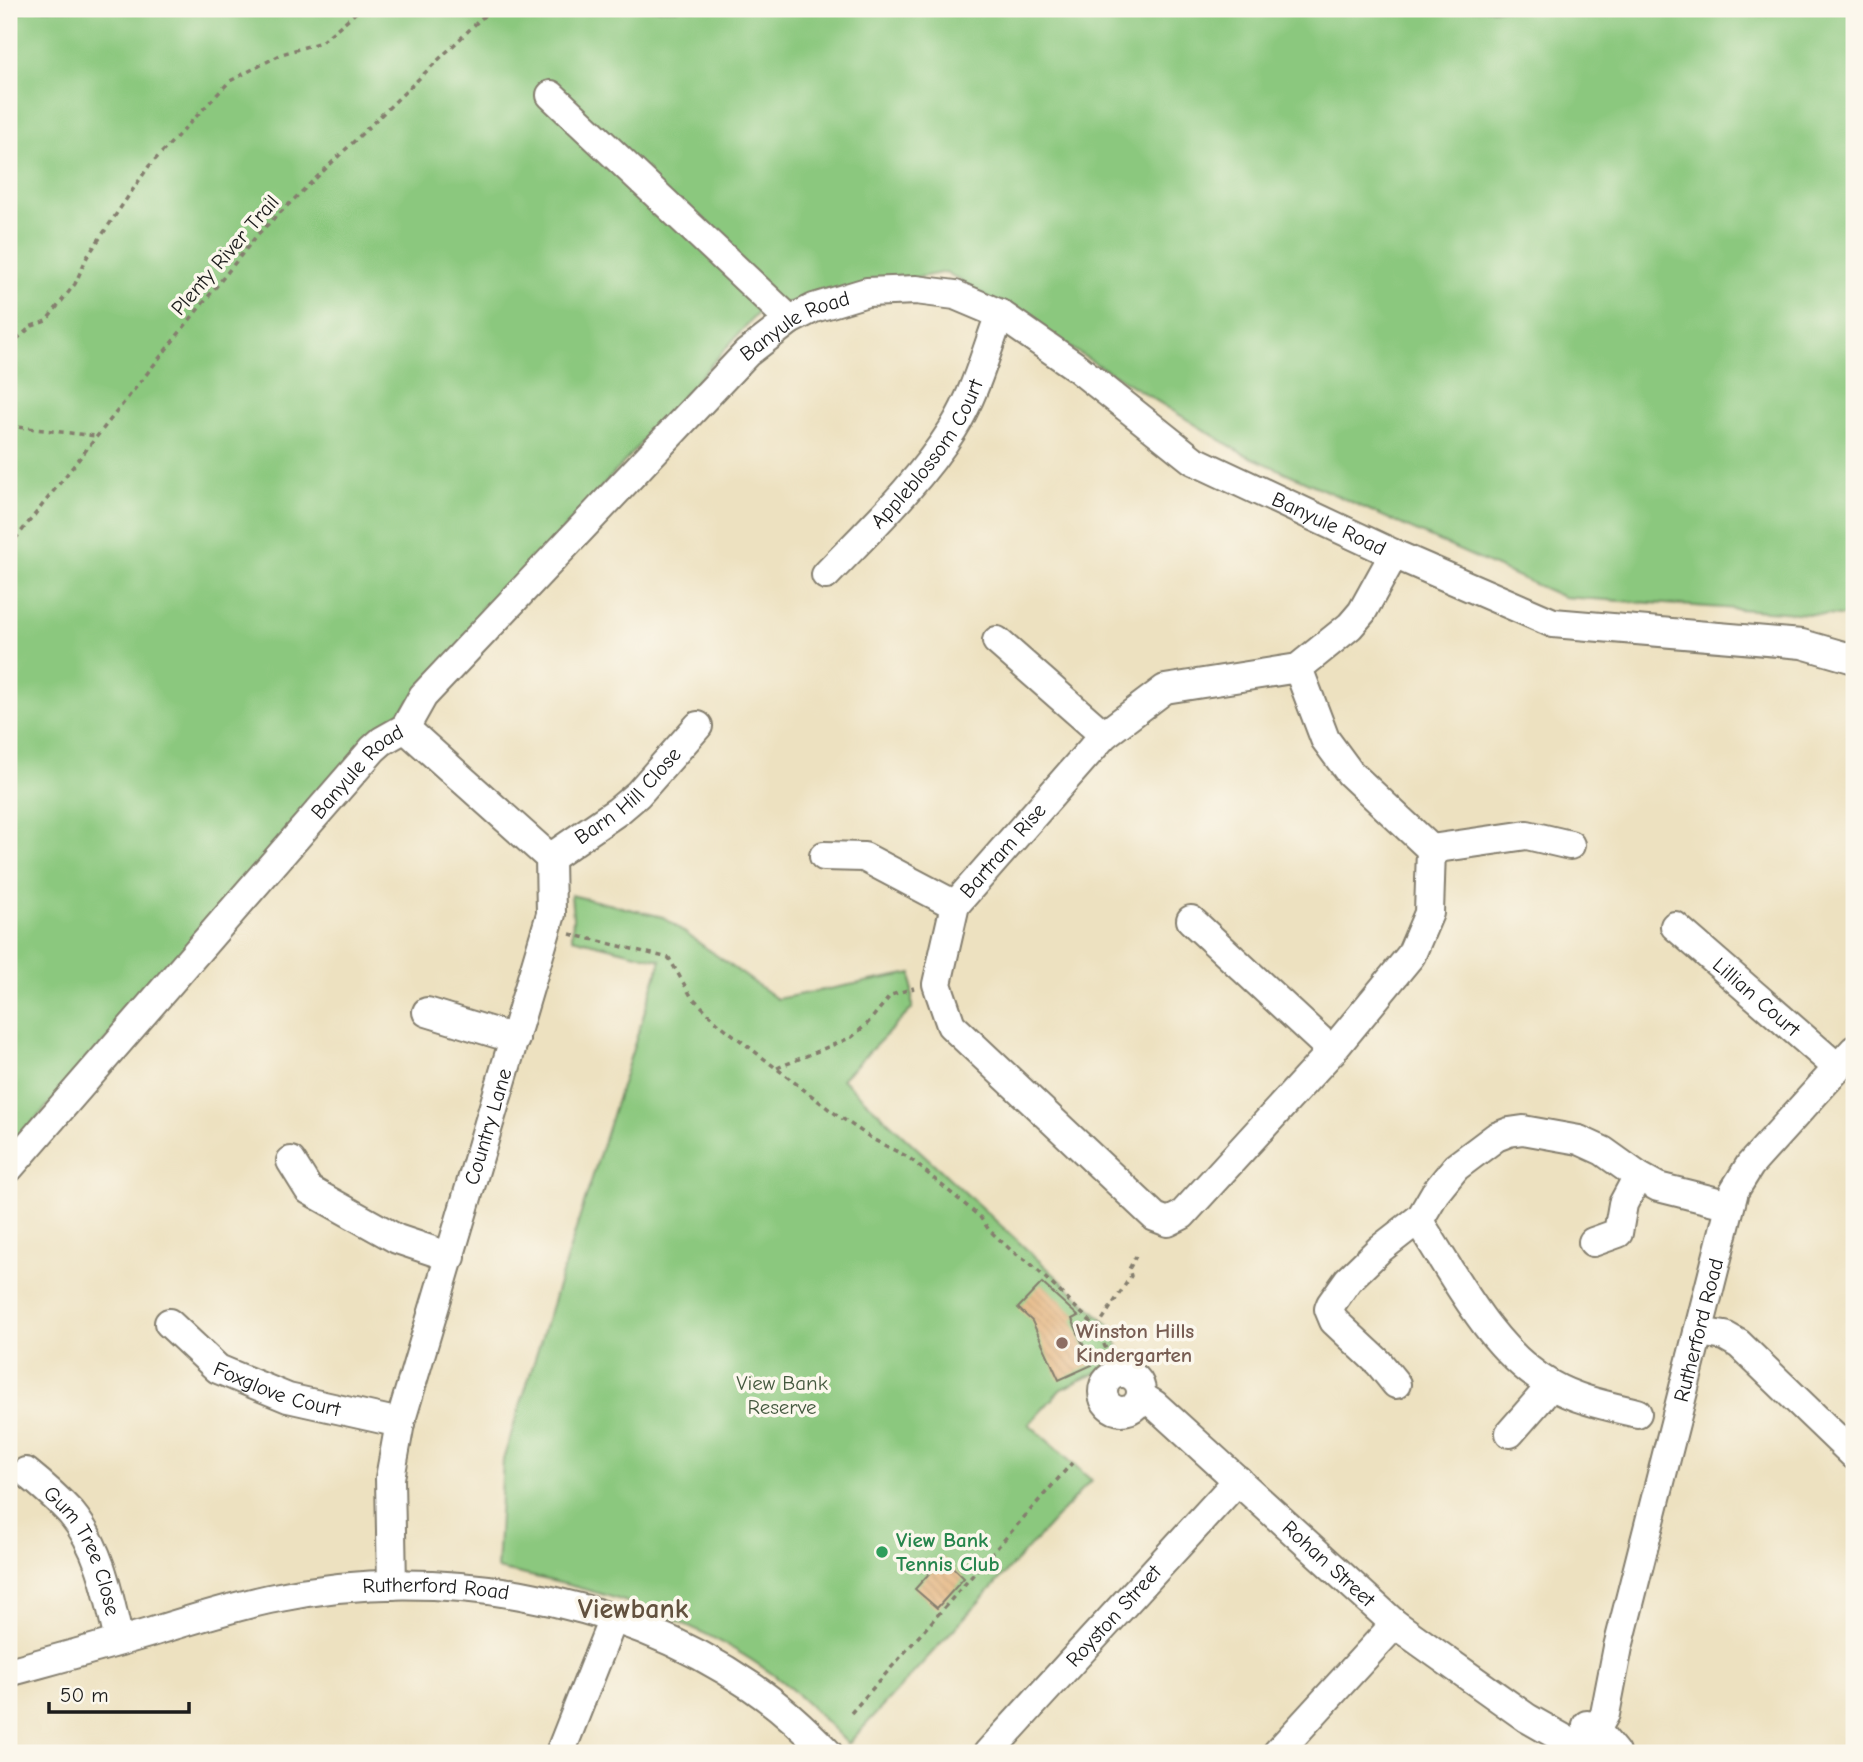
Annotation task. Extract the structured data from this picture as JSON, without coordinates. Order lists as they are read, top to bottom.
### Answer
{
  "streets": {
    "street": [
      "Banyule Road",
      "Appleblossom Court",
      "Barn Hill Close",
      "Bartram Rise",
      "Lillian Court",
      "Country Lane",
      "Rutherford Road",
      "Foxglove Court",
      "Gum Tree Close",
      "Rohan Street",
      "Royston Street"
    ],
    "path": ["Plenty River Trail"]
  },
  "crossings": [
    ["Banyule Road", "Appleblossom Court"],
    ["Banyule Road", "Bartram Rise"],
    ["Barn Hill Close", "Country Lane"],
    ["Lillian Court", "Rutherford Road"],
    ["Country Lane", "Rutherford Road"],
    ["Country Lane", "Foxglove Court"],
    ["Rutherford Road", "Gum Tree Close"],
    ["Rutherford Road", "Rohan Street"],
    ["Rohan Street", "Royston Street"]
  ],
  "districts": ["Viewbank"],
  "parks": ["View Bank Reserve"],
  "places": ["Winston Hills Kindergarten", "View Bank Tennis Club"],
  "scale_bar": "50 m"
}
